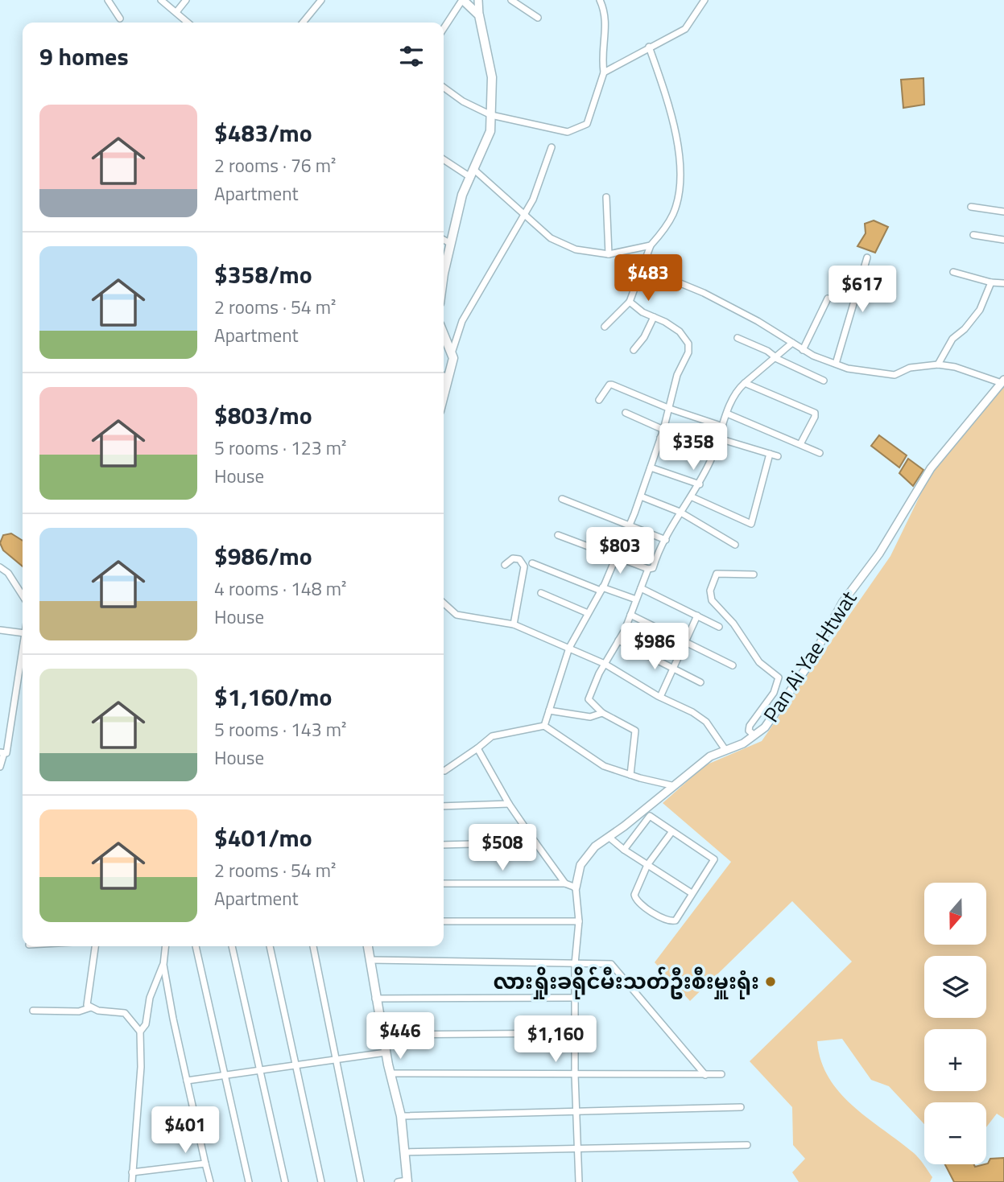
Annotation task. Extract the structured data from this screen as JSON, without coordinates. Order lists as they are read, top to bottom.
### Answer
{
  "streets": {
    "street": ["Pan Ai Yae Htwat"]
  },
  "places": ["လားရှိုးခရိုင်မီးသတ်ဦးစီးမှူးရုံး"],
  "north": "bottom",
  "page": {
    "heading": "9 homes",
    "list": [
      {
        "name": "$483/mo",
        "note": "2 rooms · 76 m² · Apartment"
      },
      {
        "name": "$358/mo",
        "note": "2 rooms · 54 m² · Apartment"
      },
      {
        "name": "$803/mo",
        "note": "5 rooms · 123 m² · House"
      },
      {
        "name": "$986/mo",
        "note": "4 rooms · 148 m² · House"
      },
      {
        "name": "$1,160/mo",
        "note": "5 rooms · 143 m² · House"
      },
      {
        "name": "$401/mo",
        "note": "2 rooms · 54 m² · Apartment"
      }
    ],
    "price": [
      "$483",
      "$617",
      "$358",
      "$803",
      "$986",
      "$508",
      "$446",
      "$1,160",
      "$401"
    ],
    "map_buttons": ["+", "−"]
  }
}
